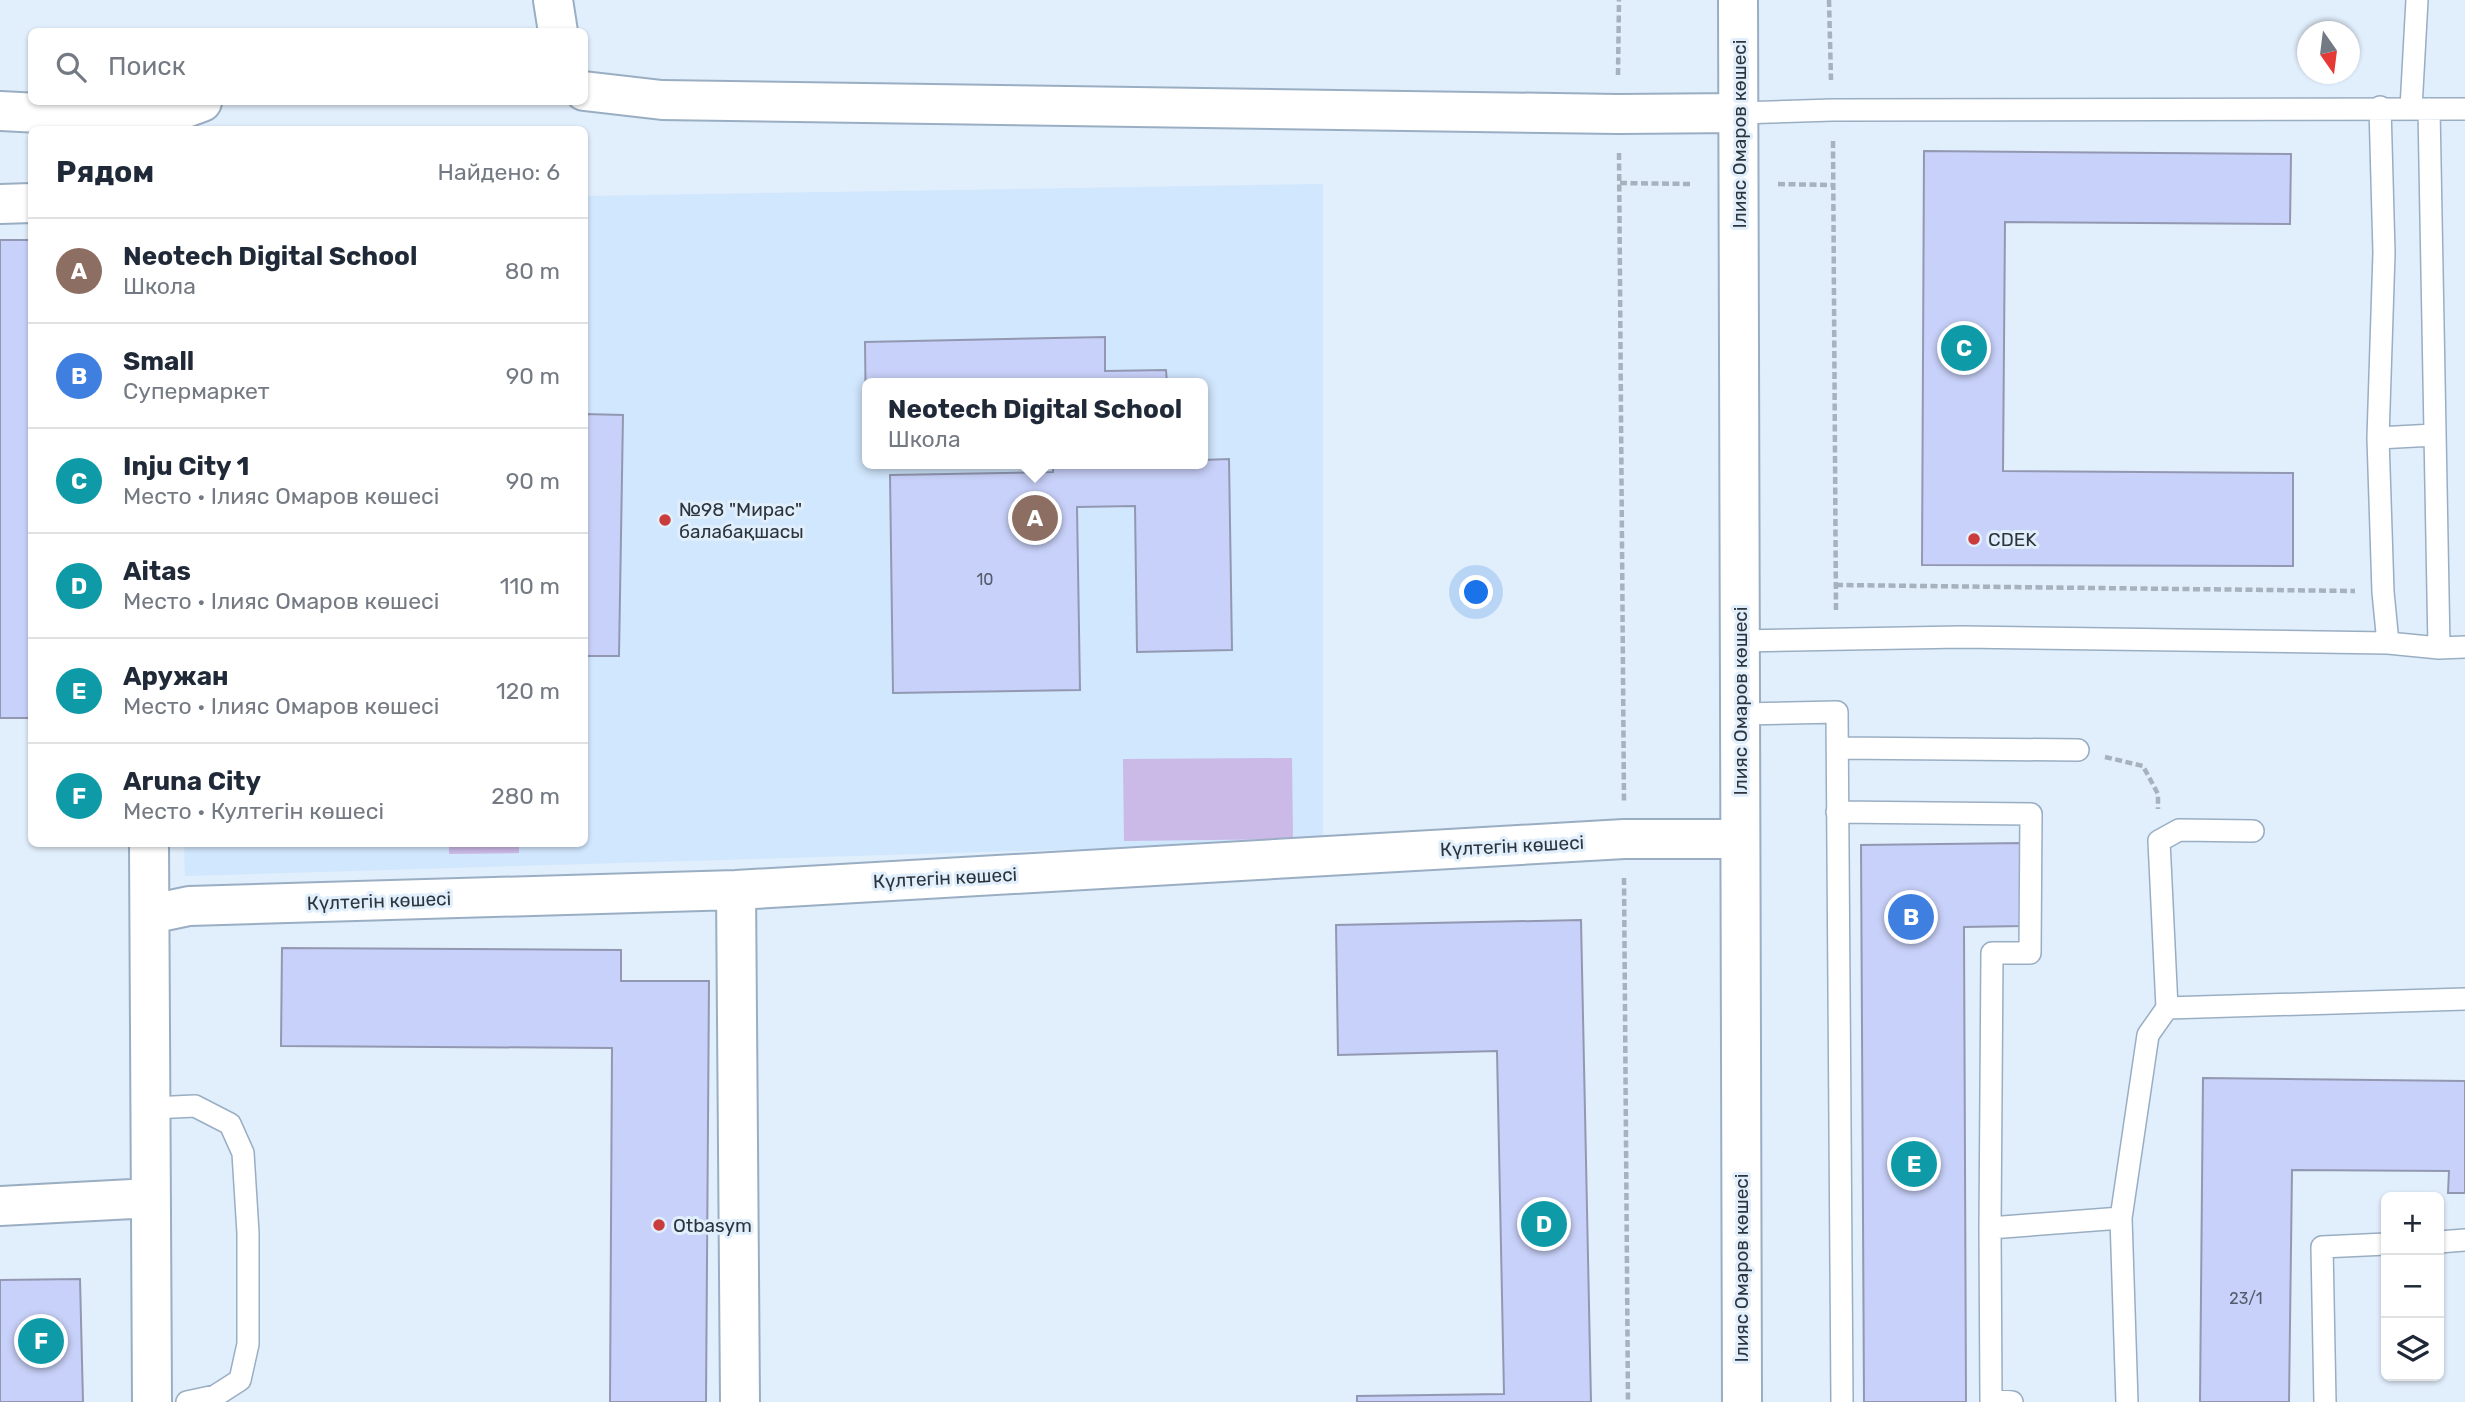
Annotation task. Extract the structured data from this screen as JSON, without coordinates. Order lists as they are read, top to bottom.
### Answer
{
  "streets": {
    "street": ["Ілияс Омаров көшесі", "Күлтегін көшесі"]
  },
  "crossings": [
    ["Ілияс Омаров көшесі", "Күлтегін көшесі"]
  ],
  "places": ["№98 \"Мирас\" балабақшасы", "CDEK", "Otbasym"],
  "house_numbers": ["10", "23/1"],
  "north": "bottom",
  "page": {
    "search": "Поиск",
    "heading": ["Рядом", "Найдено: 6"],
    "list": [
      {
        "mark": "A",
        "name": "Neotech Digital School",
        "note": "Школа",
        "value": "80 m"
      },
      {
        "mark": "B",
        "name": "Small",
        "note": "Супермаркет",
        "value": "90 m"
      },
      {
        "mark": "C",
        "name": "Inju City 1",
        "note": "Место · Ілияс Омаров көшесі",
        "value": "90 m"
      },
      {
        "mark": "D",
        "name": "Aitas",
        "note": "Место · Ілияс Омаров көшесі",
        "value": "110 m"
      },
      {
        "mark": "E",
        "name": "Аружан",
        "note": "Место · Ілияс Омаров көшесі",
        "value": "120 m"
      },
      {
        "mark": "F",
        "name": "Aruna City",
        "note": "Место · Култегін көшесі",
        "value": "280 m"
      }
    ],
    "pins": [
      "C",
      "A",
      "B",
      "E",
      "D",
      "F"
    ],
    "popup": ["Neotech Digital School", "Школа"],
    "map_buttons": ["+", "−"]
  }
}
